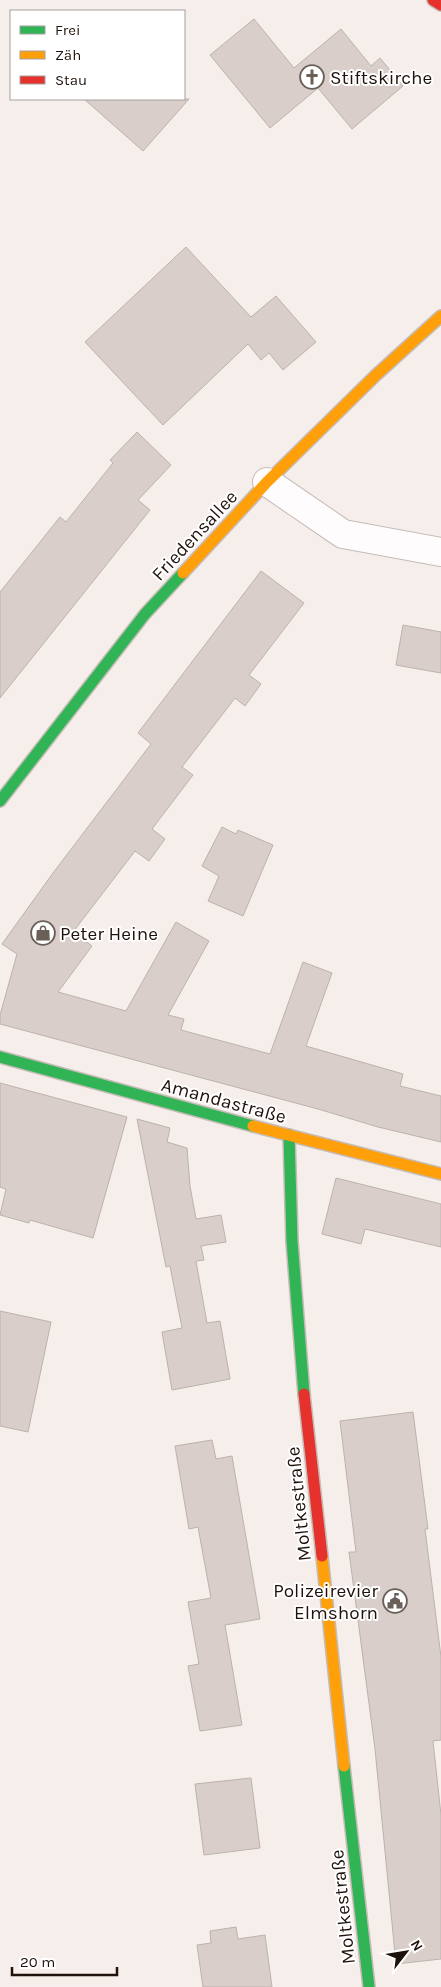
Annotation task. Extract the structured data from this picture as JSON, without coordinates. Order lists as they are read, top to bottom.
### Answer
{
  "streets": {
    "street": ["Friedensallee", "Amandastraße", "Moltkestraße"]
  },
  "crossings": [
    ["Amandastraße", "Moltkestraße"]
  ],
  "places": {
    "church": ["Stiftskirche"],
    "shop": ["Peter Heine"],
    "public building": ["Polizeirevier Elmshorn"]
  },
  "legend": ["Frei", "Zäh", "Stau"],
  "scale_bar": "20 m",
  "north": "top right"
}
